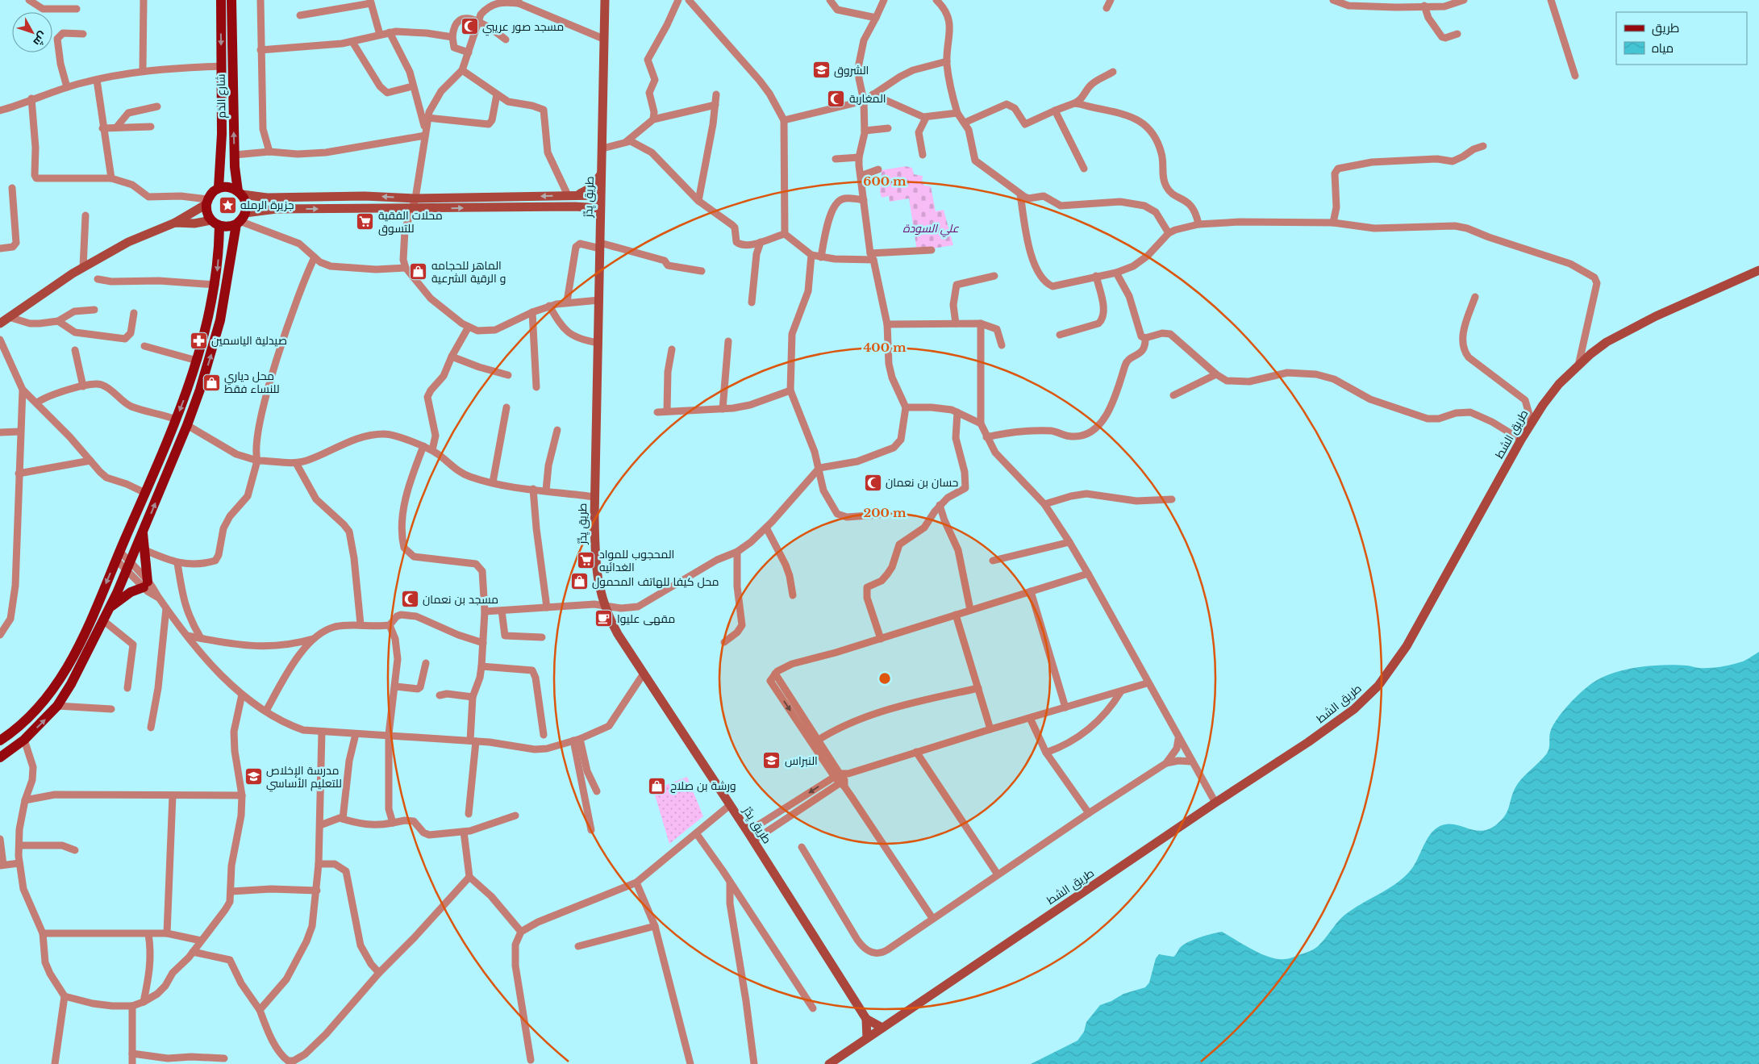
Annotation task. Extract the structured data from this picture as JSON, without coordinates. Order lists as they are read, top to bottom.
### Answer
{
  "streets": {
    "main road": ["شارع الدَم"],
    "street": ["طريق يِدِّرْ", "طريق الشط"]
  },
  "crossings": [
    ["طريق يِدِّرْ", "طريق الشط"]
  ],
  "parks": ["علي السودة"],
  "places": {
    "mosque": [
      "مسجد صور عريبي",
      "المغاربة",
      "حسان بن نعمان",
      "مسجد بن نعمان"
    ],
    "school or university": ["الشروق", "النبراس", "مدرسة الإخلاص للتعليم الأساسي"],
    "place": ["جزيرة الرمله"],
    "supermarket": ["محلات الفقية للتسوق", "المحجوب للمواد الغدائيه"],
    "shop": [
      "الماهر للحجامه و الرقية الشرعية",
      "محل دياري للنساء فقط",
      "محل كيفا للهاتف المحمول",
      "ورشة بن صلاح"
    ],
    "pharmacy": ["صيدلية الياسمين"],
    "cafe": ["مقهى عليوا"]
  },
  "legend": ["طريق", "مياه"],
  "north": "bottom right",
  "rings": ["600 m", "400 m", "200 m"]
}
